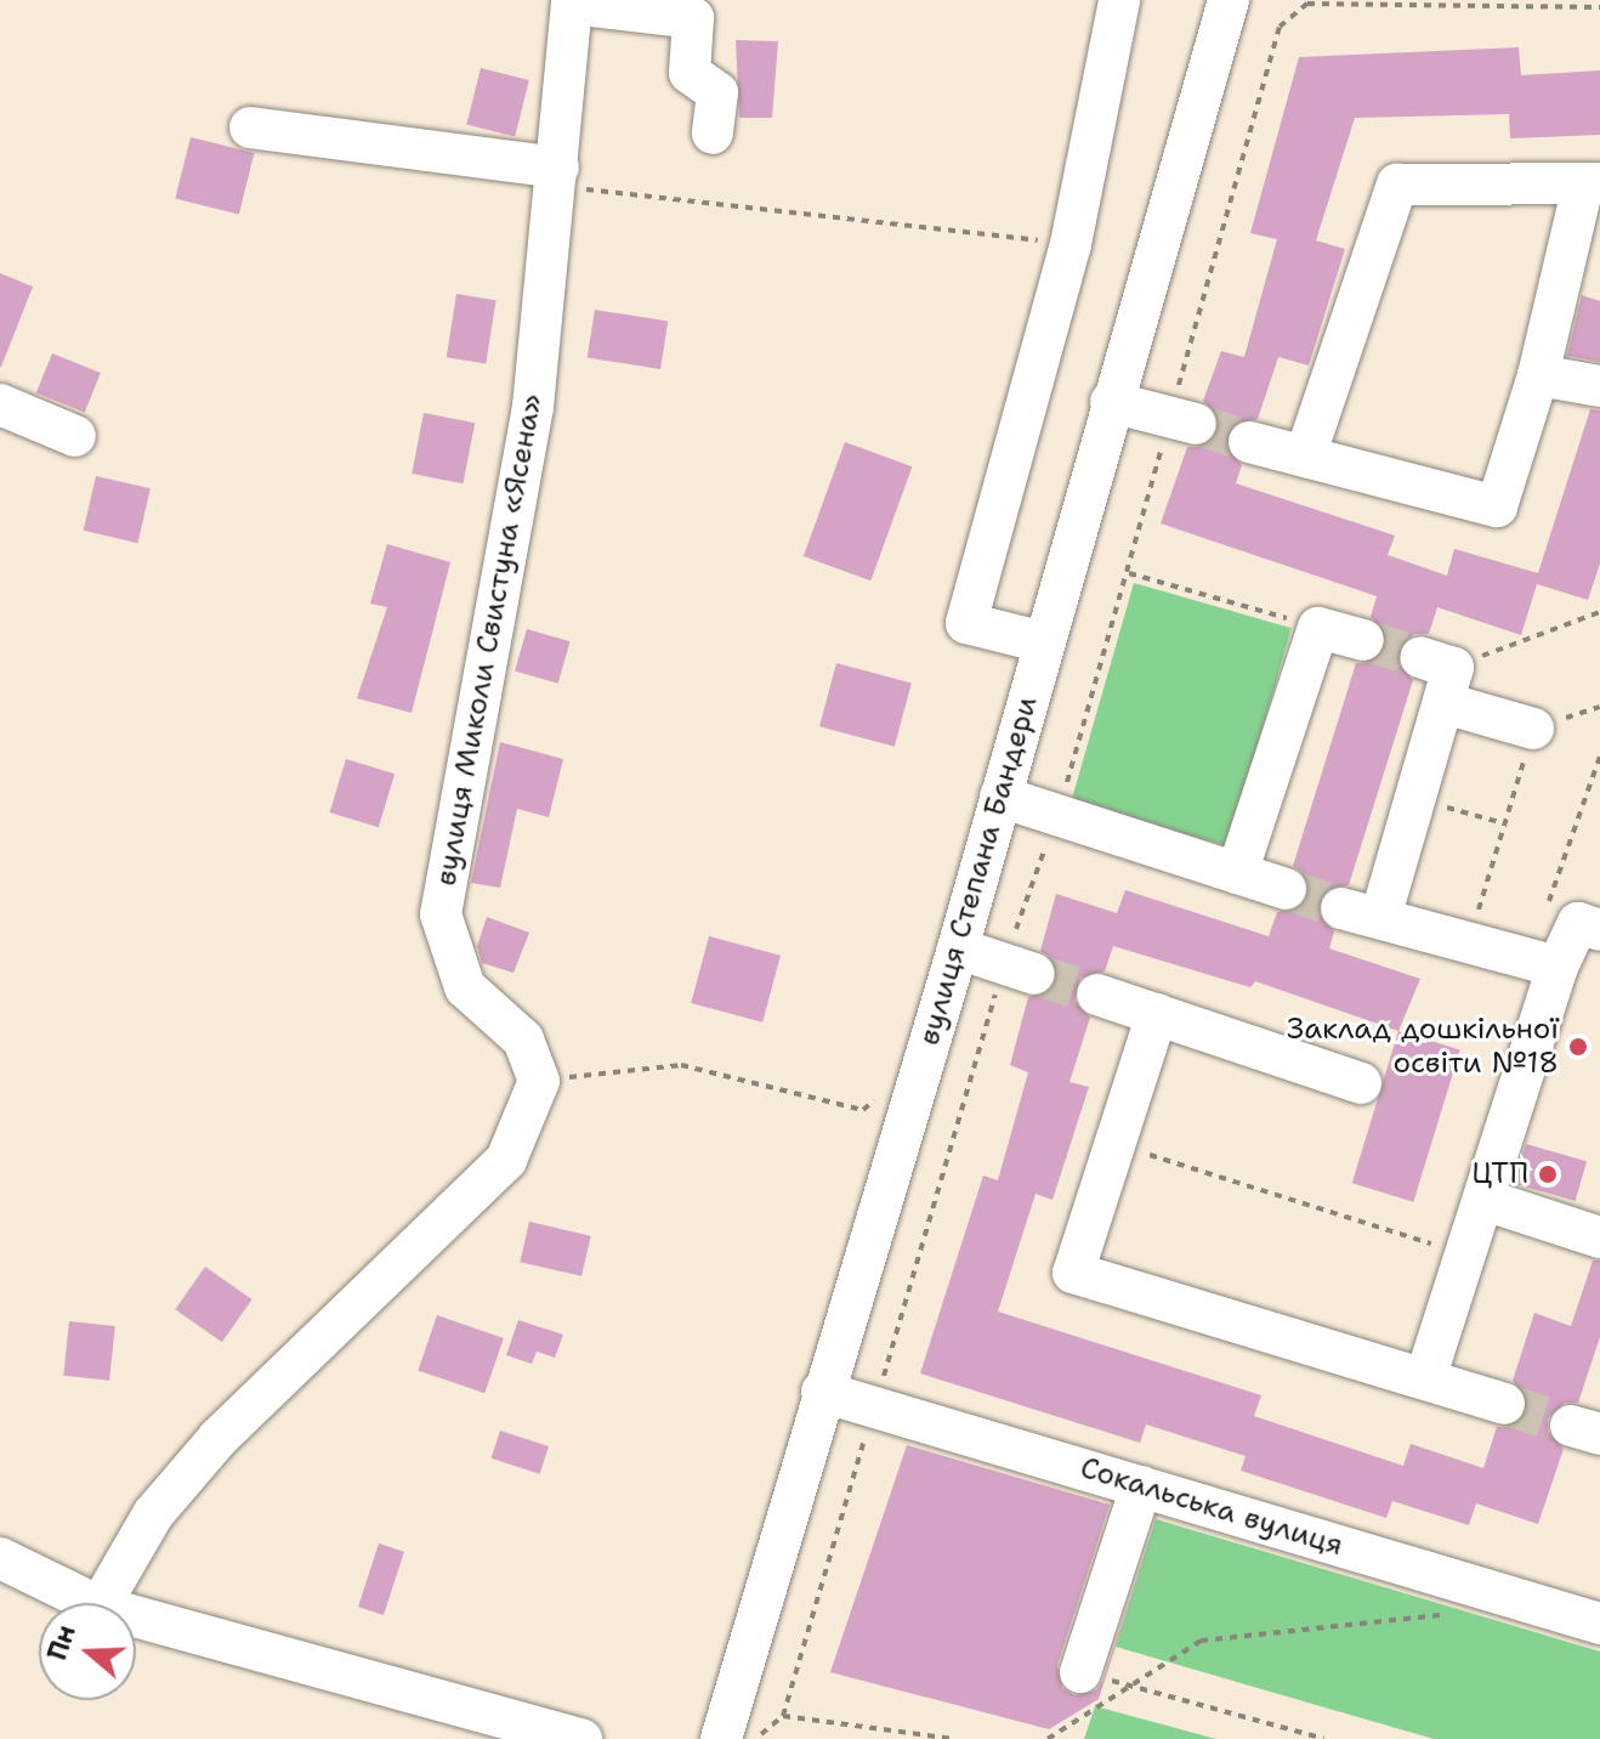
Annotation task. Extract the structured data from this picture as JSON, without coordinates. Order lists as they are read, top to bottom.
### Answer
{
  "streets": {
    "street": ["вулиця Миколи Свистуна «Ясена»", "вулиця Степана Бандери", "Сокальська вулиця"]
  },
  "crossings": [
    ["вулиця Степана Бандери", "Сокальська вулиця"]
  ],
  "places": ["Заклад дошкільної освіти №18", "ЦТП"],
  "north": "left"
}
